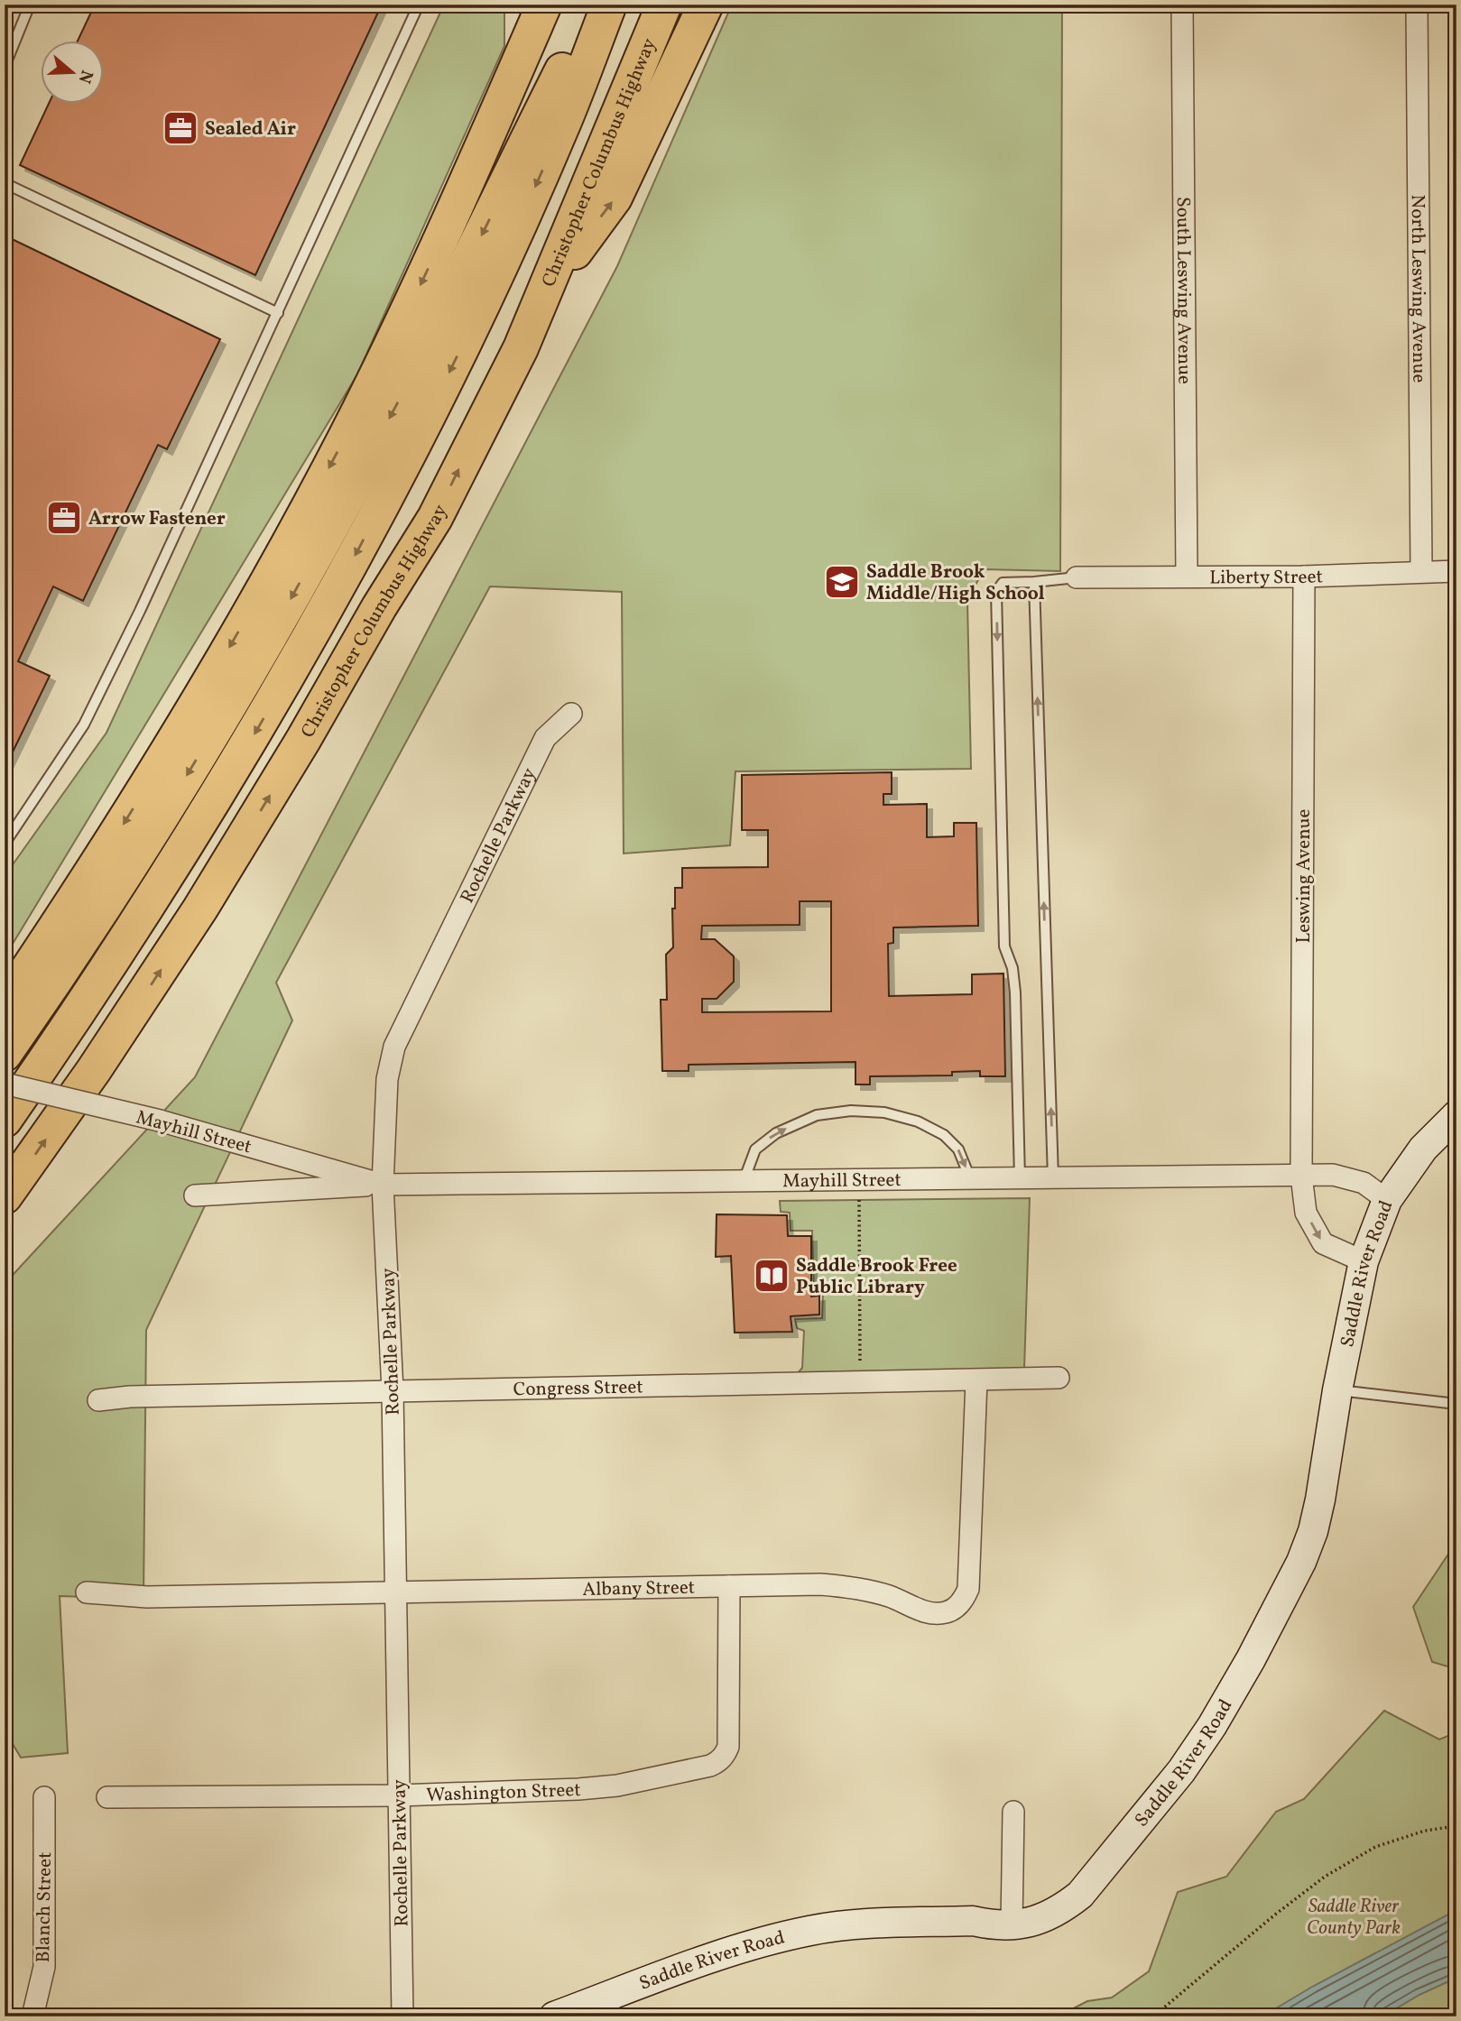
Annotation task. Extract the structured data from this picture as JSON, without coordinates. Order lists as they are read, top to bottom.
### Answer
{
  "streets": {
    "highway": ["Christopher Columbus Highway"],
    "street": [
      "North Leswing Avenue",
      "South Leswing Avenue",
      "Liberty Street",
      "Rochelle Parkway",
      "Leswing Avenue",
      "Mayhill Street",
      "Saddle River Road",
      "Congress Street",
      "Albany Street",
      "Washington Street",
      "Blanch Street"
    ]
  },
  "crossings": [
    ["North Leswing Avenue", "Liberty Street"],
    ["South Leswing Avenue", "Liberty Street"],
    ["Liberty Street", "Leswing Avenue"],
    ["Rochelle Parkway", "Mayhill Street"],
    ["Rochelle Parkway", "Congress Street"],
    ["Rochelle Parkway", "Albany Street"],
    ["Rochelle Parkway", "Washington Street"],
    ["Leswing Avenue", "Mayhill Street"],
    ["Mayhill Street", "Saddle River Road"],
    ["Congress Street", "Albany Street"],
    ["Albany Street", "Washington Street"]
  ],
  "parks": ["Saddle River County Park"],
  "places": {
    "office": ["Sealed Air", "Arrow Fastener"],
    "school or university": ["Saddle Brook Middle/High School"],
    "library": ["Saddle Brook Free Public Library"]
  },
  "north": "right"
}
